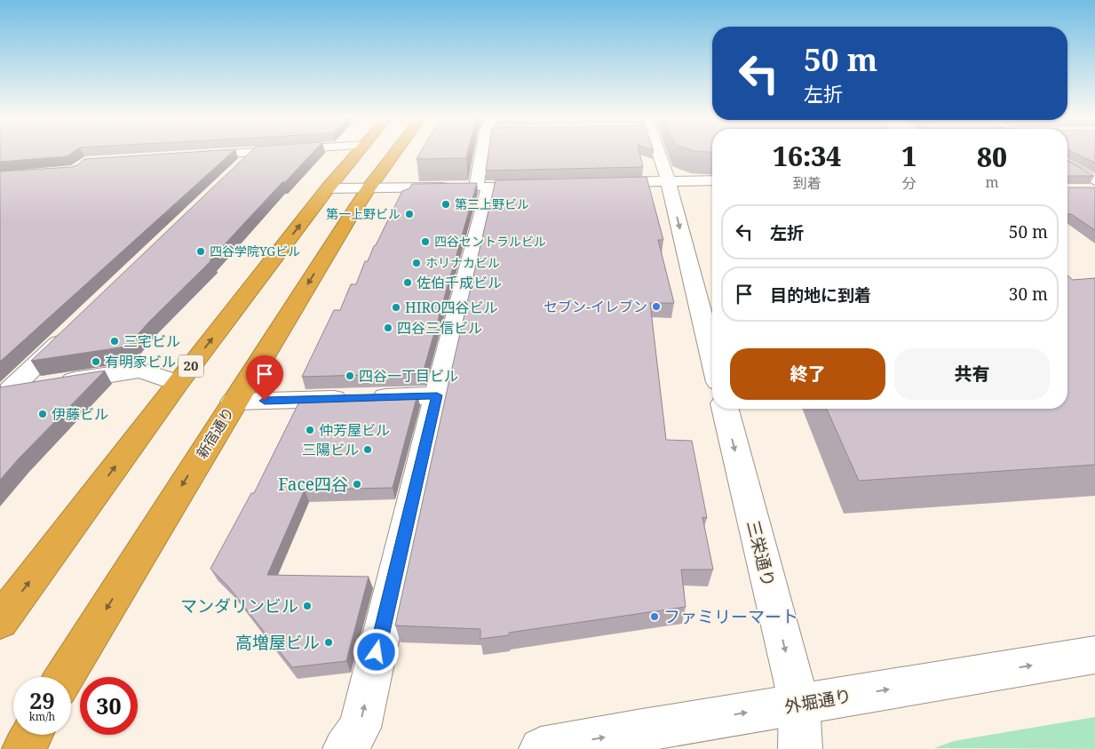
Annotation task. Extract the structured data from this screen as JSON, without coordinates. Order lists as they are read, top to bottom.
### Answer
{
  "streets": {
    "highway": ["20", "新宿通り"],
    "street": ["三栄通り", "外堀通り"]
  },
  "crossings": [
    ["三栄通り", "外堀通り"]
  ],
  "one_way": ["三栄通り", "外堀通り"],
  "places": [
    "第三上野ビル",
    "第一上野ビル",
    "四谷セントラルビル",
    "四谷学院YGビル",
    "ホリナカビル",
    "佐伯千成ビル",
    "セブン-イレブン",
    "HIRO四谷ビル",
    "四谷三信ビル",
    "三宅ビル",
    "有明家ビル",
    "四谷一丁目ビル",
    "伊藤ビル",
    "仲芳屋ビル",
    "三陽ビル",
    "Face四谷",
    "マンダリンビル",
    "ファミリーマート",
    "高増屋ビル"
  ],
  "page": {
    "turn": ["50 m", "左折"],
    "eta": [
      "16:34",
      "到着",
      "1",
      "分",
      "80",
      "m"
    ],
    "list": [
      {
        "name": "左折",
        "value": "50 m"
      },
      {
        "name": "目的地に到着",
        "value": "30 m"
      }
    ],
    "buttons": ["終了", "共有"],
    "speed": "29 km/h",
    "limit": "30"
  }
}
